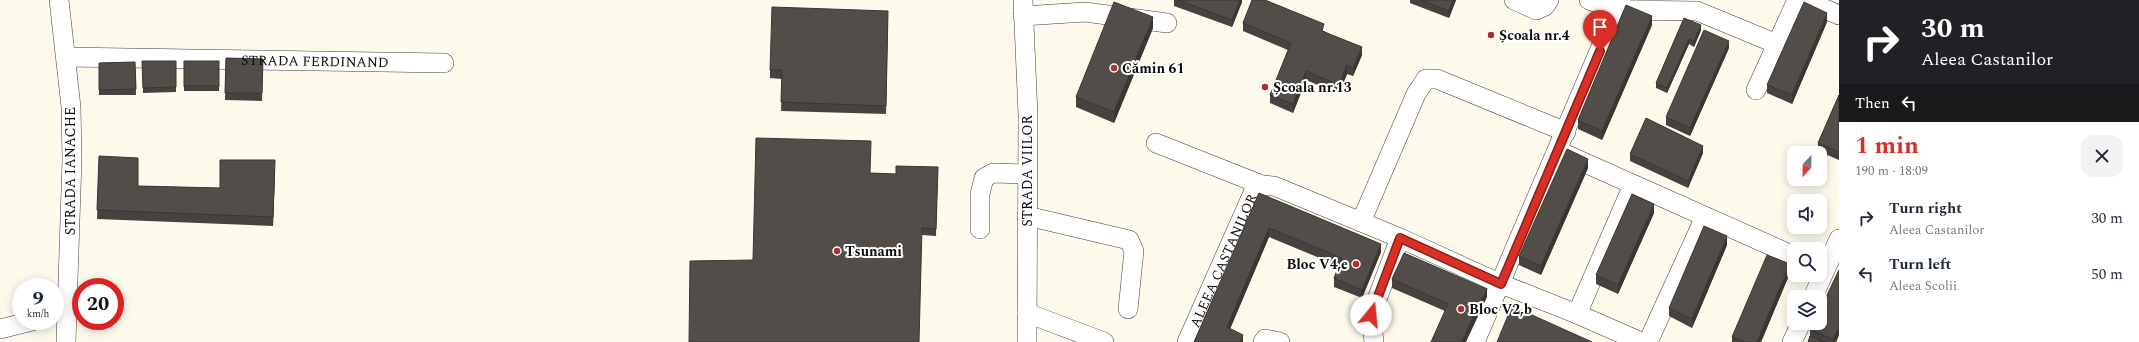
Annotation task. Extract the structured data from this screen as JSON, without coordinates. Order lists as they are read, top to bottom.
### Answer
{
  "streets": {
    "street": [
      "STRADA FERDINAND",
      "STRADA IANACHE",
      "STRADA VIILOR",
      "ALEEA CASTANILOR"
    ]
  },
  "crossings": [
    ["STRADA FERDINAND", "STRADA IANACHE"]
  ],
  "places": [
    "Școala nr.4",
    "Cămin 61",
    "Școala nr.13",
    "Tsunami",
    "Bloc V4,e",
    "Bloc V2,b"
  ],
  "north": "bottom",
  "page": {
    "turn": ["30 m", "Aleea Castanilor"],
    "then": "Then",
    "heading": ["1 min", "190 m · 18:09"],
    "list": [
      {
        "name": "Turn right",
        "note": "Aleea Castanilor",
        "value": "30 m"
      },
      {
        "name": "Turn left",
        "note": "Aleea Școlii",
        "value": "50 m"
      }
    ],
    "speed": "9 km/h",
    "limit": "20"
  }
}
